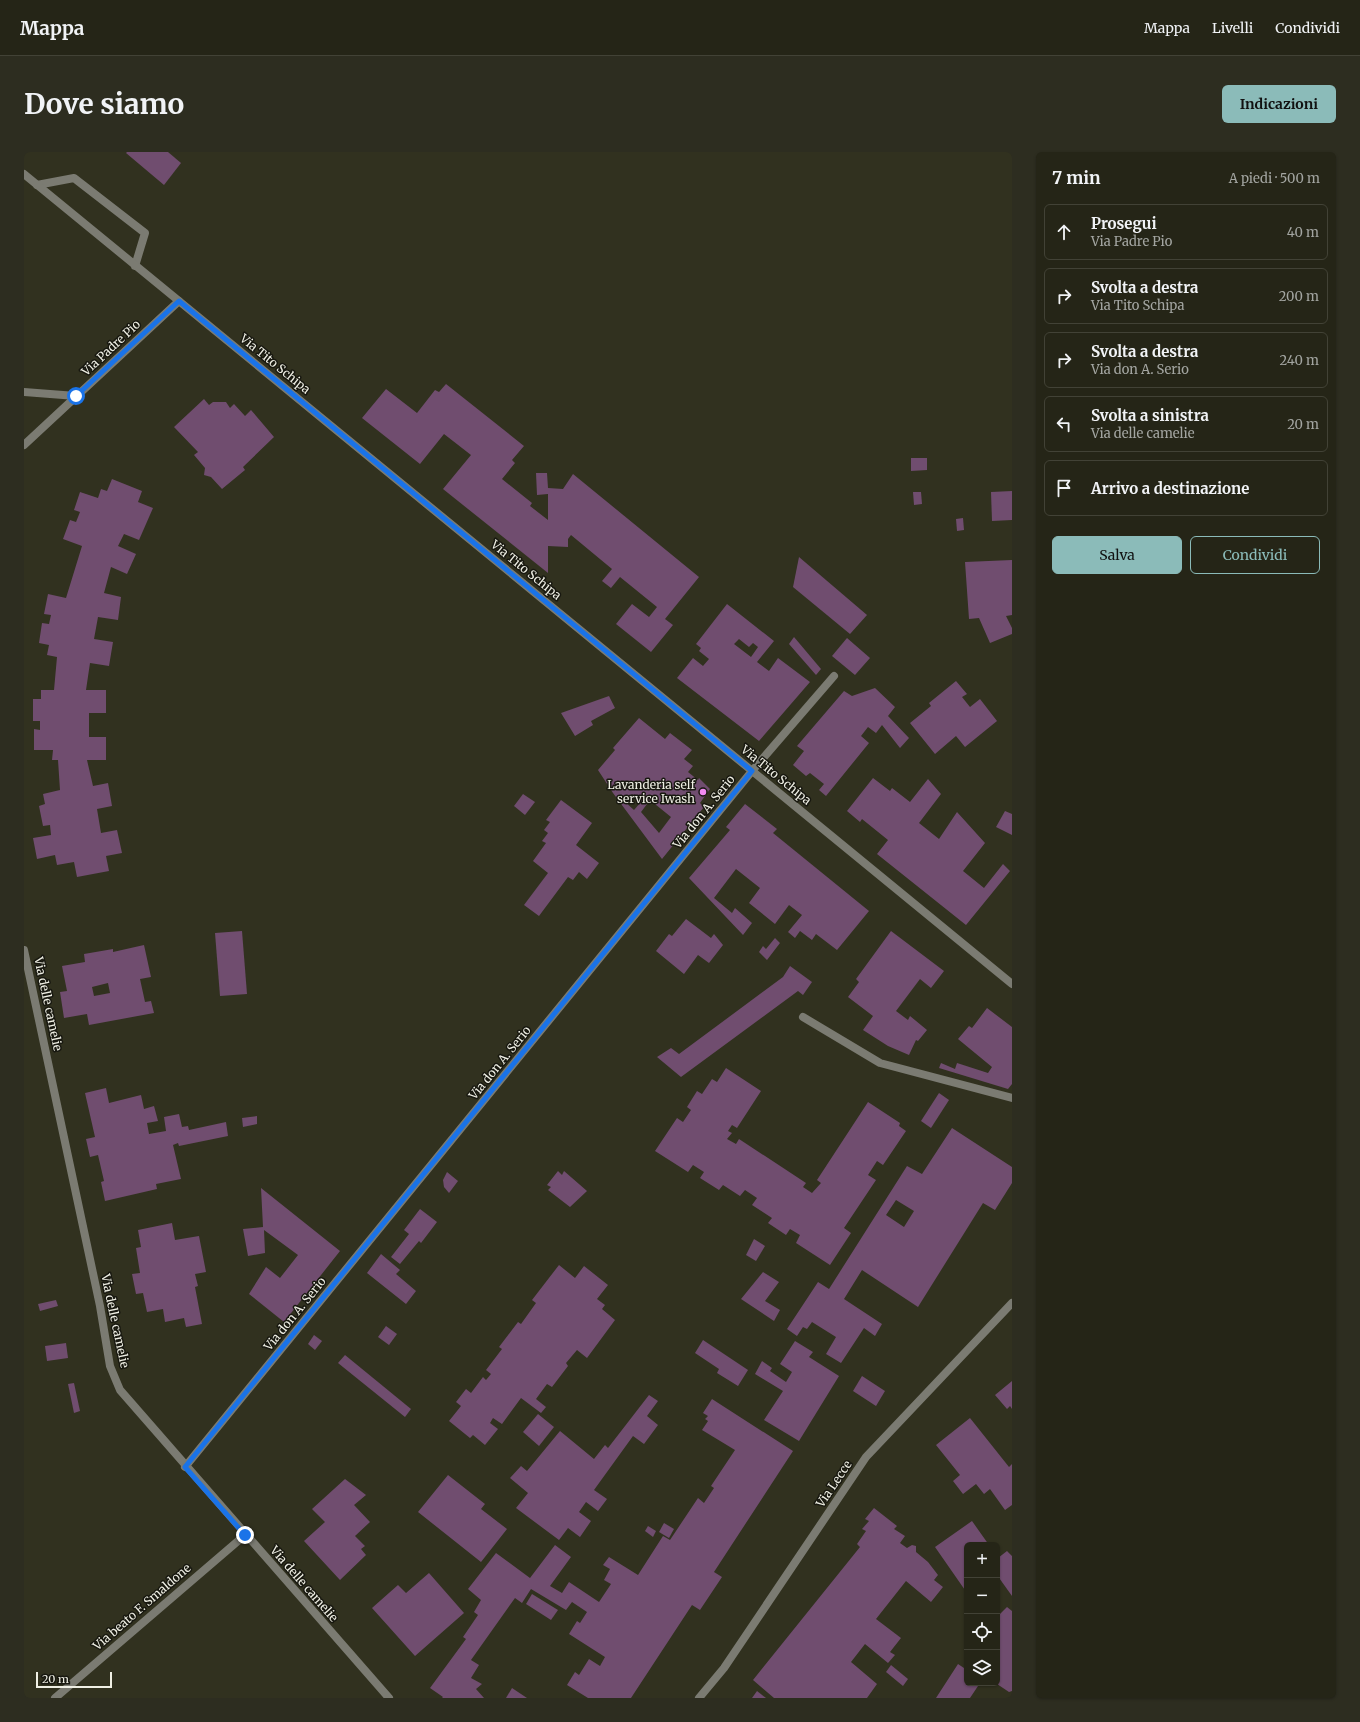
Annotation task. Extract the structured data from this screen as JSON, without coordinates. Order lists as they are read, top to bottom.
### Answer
{
  "streets": {
    "street": [
      "Via Padre Pio",
      "Via Tito Schipa",
      "Via don A. Serio",
      "Via delle camelie",
      "Via Lecce",
      "Via beato F. Smaldone"
    ]
  },
  "crossings": [
    ["Via Padre Pio", "Via Tito Schipa"],
    ["Via Tito Schipa", "Via don A. Serio"],
    ["Via don A. Serio", "Via delle camelie"],
    ["Via delle camelie", "Via beato F. Smaldone"]
  ],
  "places": ["Lavanderia self service Iwash"],
  "scale_bar": "20 m",
  "page": {
    "header": "Mappa",
    "nav": ["Mappa", "Livelli", "Condividi"],
    "buttons": [
      "Indicazioni",
      ["Salva", "Condividi"]
    ],
    "title": "Dove siamo",
    "heading": ["7 min", "A piedi · 500 m"],
    "list": [
      ["Prosegui", "Via Padre Pio", "40 m"],
      ["Svolta a destra", "Via Tito Schipa", "200 m"],
      ["Svolta a destra", "Via don A. Serio", "240 m"],
      ["Svolta a sinistra", "Via delle camelie", "20 m"],
      "Arrivo a destinazione"
    ],
    "map_buttons": ["+", "−"],
    "scale": "20 m"
  }
}
